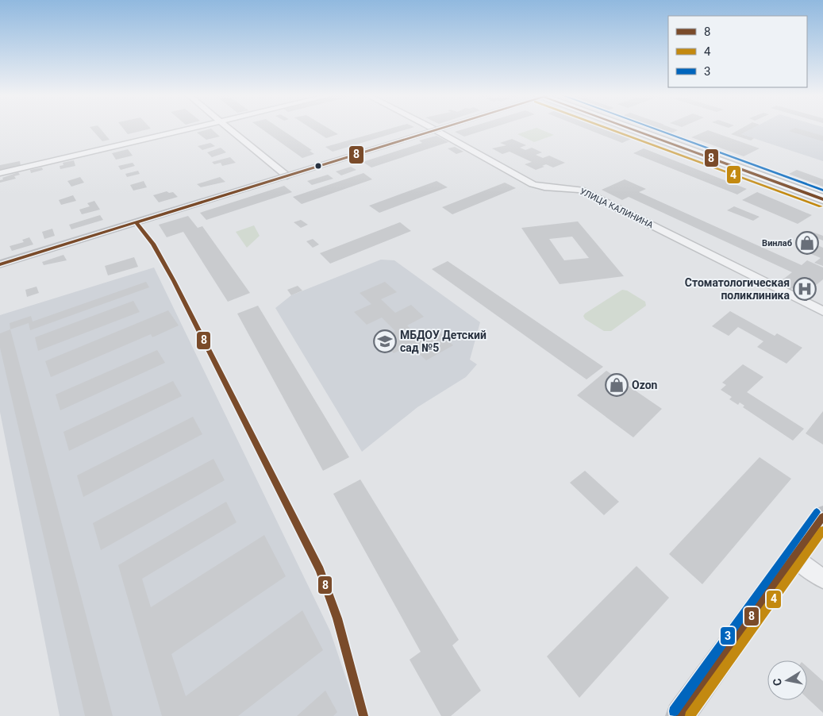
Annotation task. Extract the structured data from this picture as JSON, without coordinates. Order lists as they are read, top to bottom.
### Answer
{
  "streets": {
    "street": ["УЛИЦА КАЛИНИНА"]
  },
  "places": {
    "shop": ["Винлаб", "Ozon"],
    "hospital": ["Стоматологическая поликлиника"],
    "school or university": ["МБДОУ Детский сад №5"]
  },
  "lines": ["transit line 8", "transit line 4", "transit line 3"],
  "legend": ["8", "4", "3"],
  "north": "left"
}
